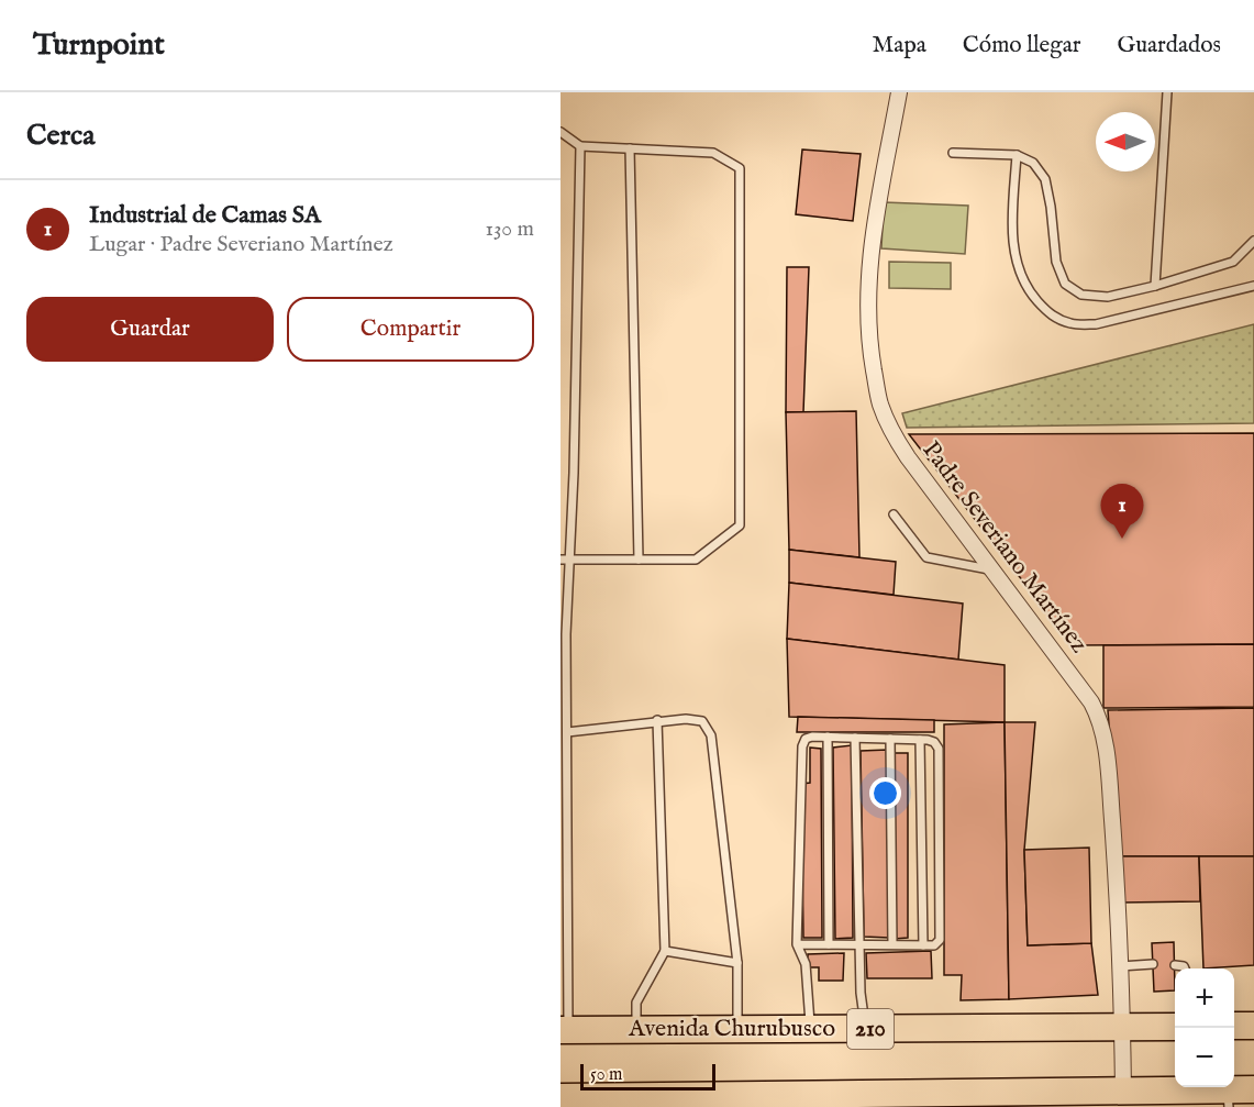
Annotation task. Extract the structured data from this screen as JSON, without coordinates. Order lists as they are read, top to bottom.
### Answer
{
  "streets": {
    "highway": ["Avenida Churubusco", "210"],
    "street": ["Padre Severiano Martínez"]
  },
  "crossings": [
    ["Padre Severiano Martínez", "Avenida Churubusco"]
  ],
  "scale_bar": "50 m",
  "north": "left",
  "page": {
    "header": "Turnpoint",
    "nav": ["Mapa", "Cómo llegar", "Guardados"],
    "heading": "Cerca",
    "list": [
      {
        "mark": "1",
        "name": "Industrial de Camas SA",
        "note": "Lugar · Padre Severiano Martínez",
        "value": "130 m"
      }
    ],
    "buttons": ["Guardar", "Compartir"],
    "pins": "1",
    "map_buttons": ["+", "−"],
    "scale": "50 m"
  }
}
